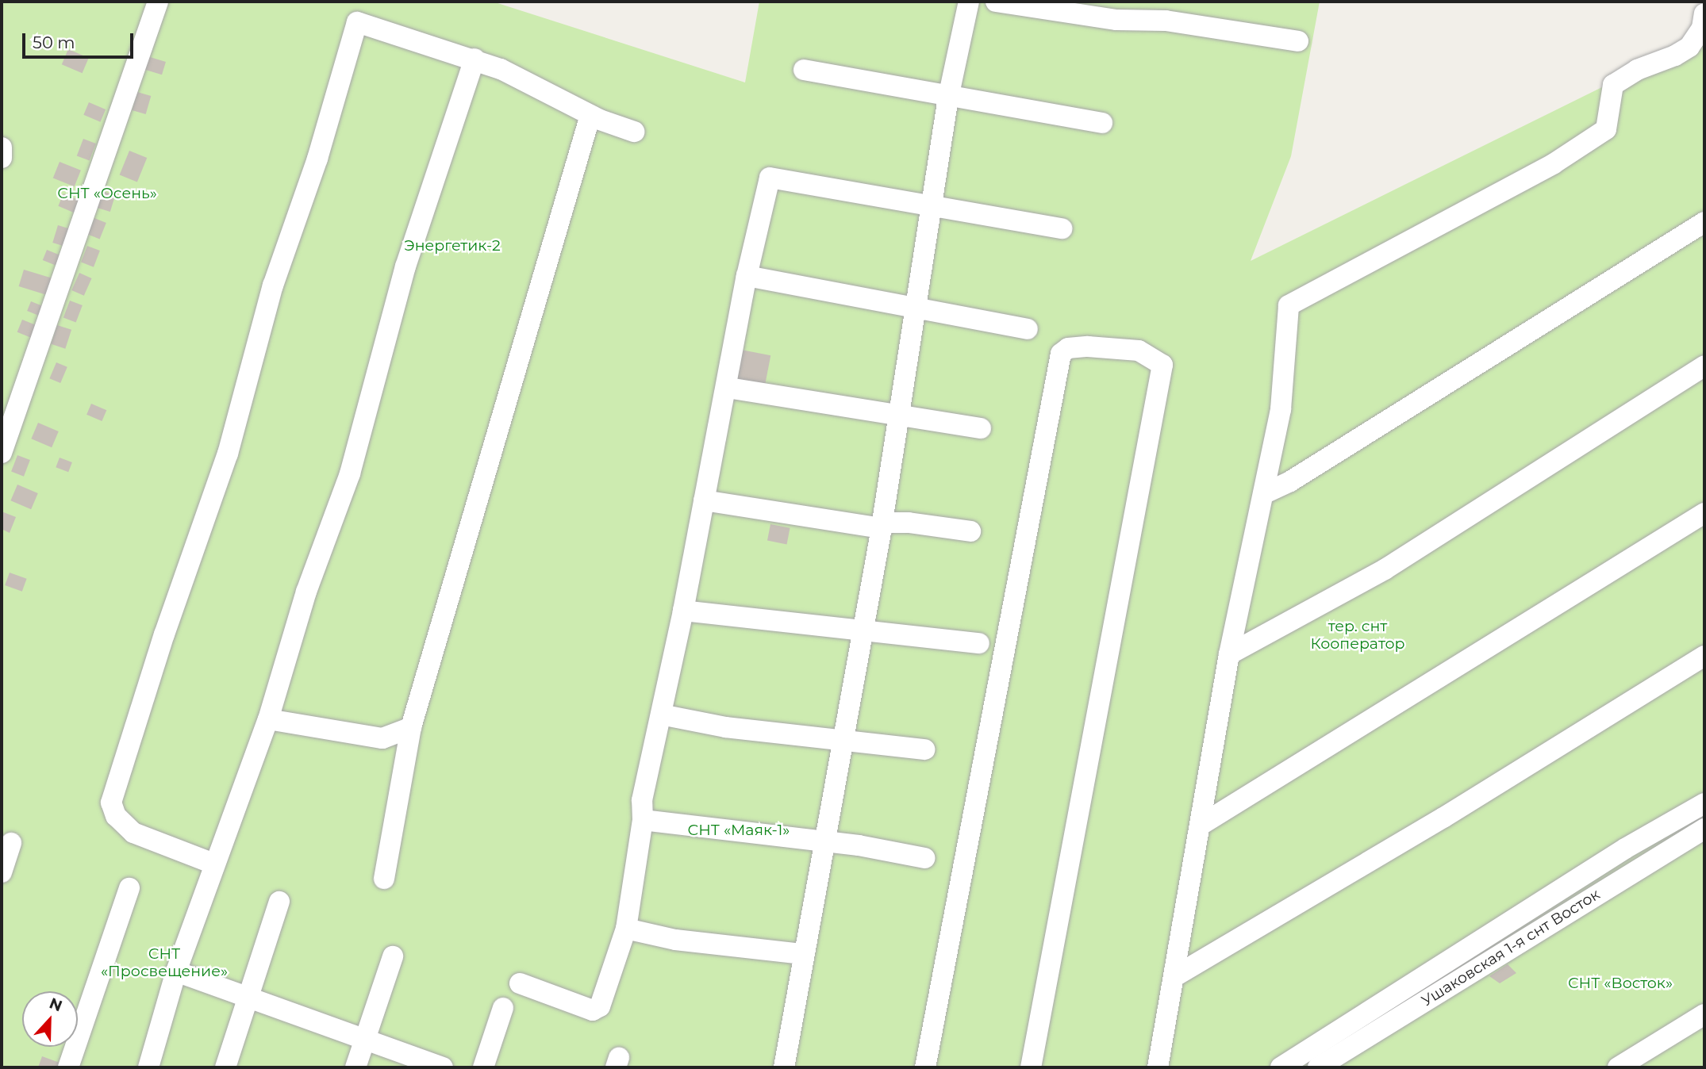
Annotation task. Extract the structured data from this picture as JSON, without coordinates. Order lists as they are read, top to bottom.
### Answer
{
  "streets": {
    "lane": ["Ушаковская 1-я снт Восток"]
  },
  "parks": [
    "СНТ «Осень»",
    "Энергетик-2",
    "тер. снт Кооператор",
    "СНТ «Маяк-1»",
    "СНТ «Просвещение»",
    "СНТ «Восток»"
  ],
  "scale_bar": "50 m",
  "north": "top"
}
